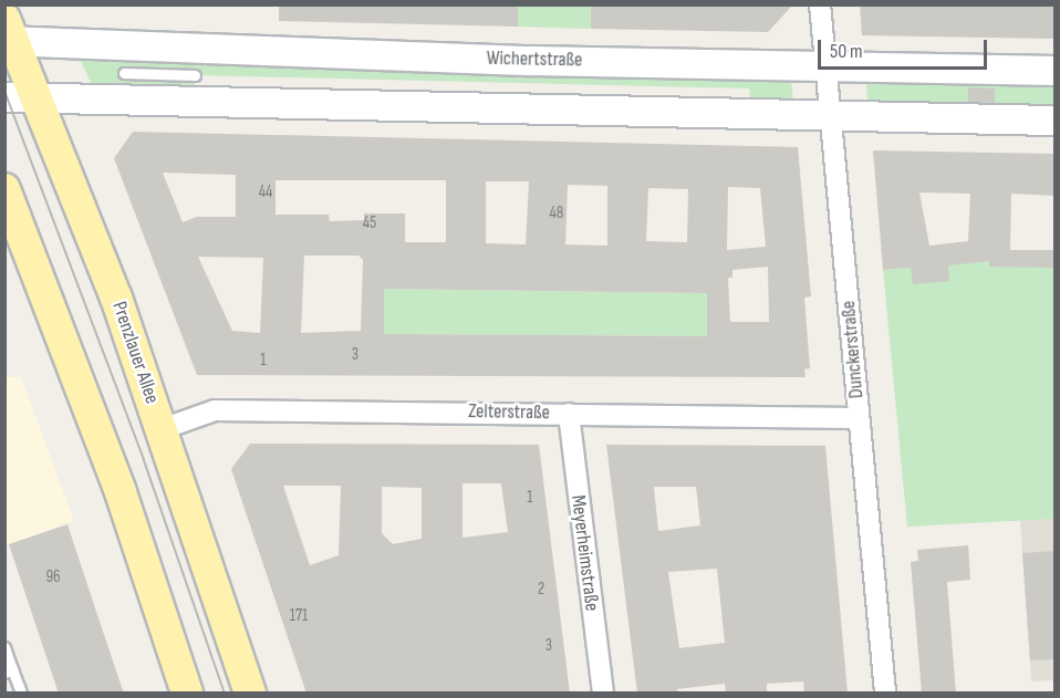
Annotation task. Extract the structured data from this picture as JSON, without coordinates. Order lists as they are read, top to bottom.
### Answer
{
  "streets": {
    "main road": ["Prenzlauer Allee"],
    "street": [
      "Wichertstraße",
      "Dunckerstraße",
      "Zelterstraße",
      "Meyerheimstraße"
    ]
  },
  "crossings": [
    ["Wichertstraße", "Dunckerstraße"],
    ["Wichertstraße", "Prenzlauer Allee"],
    ["Dunckerstraße", "Zelterstraße"],
    ["Prenzlauer Allee", "Zelterstraße"],
    ["Zelterstraße", "Meyerheimstraße"]
  ],
  "house_numbers": [
    "44",
    "48",
    "45",
    "3",
    "1",
    "1",
    "96",
    "2",
    "171",
    "3"
  ],
  "scale_bar": "50 m"
}
